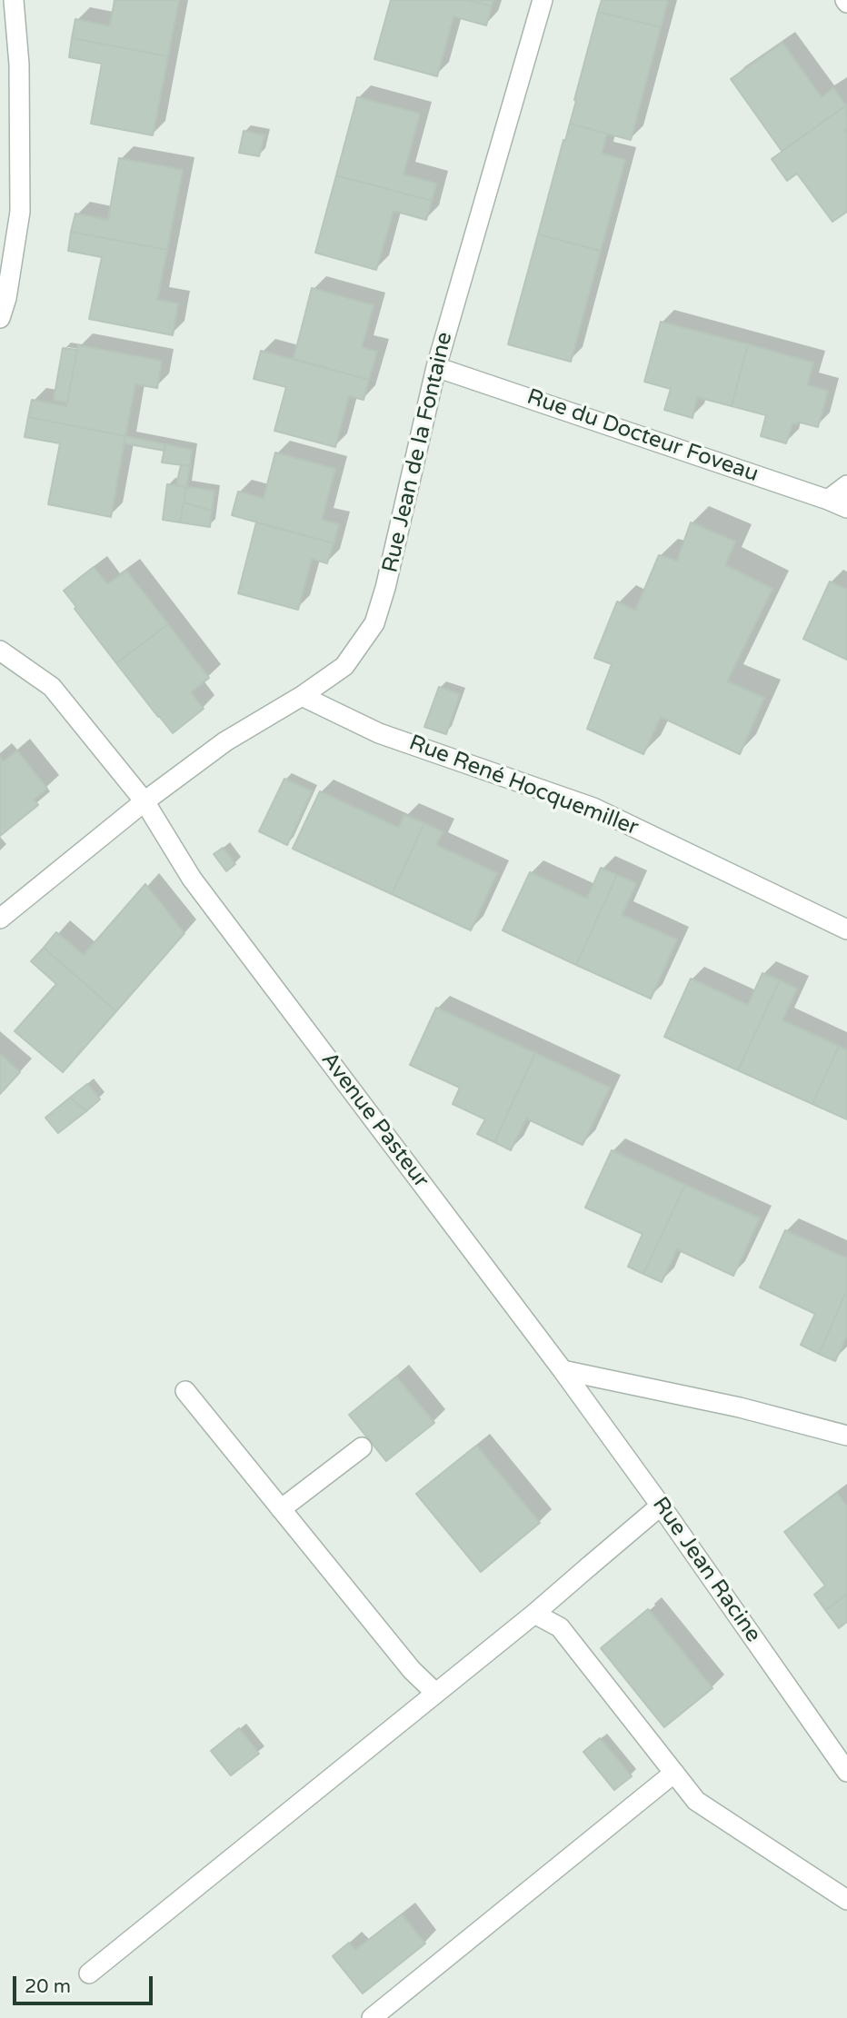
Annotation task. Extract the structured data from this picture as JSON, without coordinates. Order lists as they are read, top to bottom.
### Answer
{
  "streets": {
    "street": [
      "Rue du Docteur Foveau",
      "Rue Jean de la Fontaine",
      "Rue René Hocquemiller",
      "Avenue Pasteur",
      "Rue Jean Racine"
    ]
  },
  "crossings": [
    ["Rue du Docteur Foveau", "Rue Jean de la Fontaine"],
    ["Rue Jean de la Fontaine", "Rue René Hocquemiller"],
    ["Rue Jean de la Fontaine", "Avenue Pasteur"],
    ["Avenue Pasteur", "Rue Jean Racine"]
  ],
  "scale_bar": "20 m"
}
